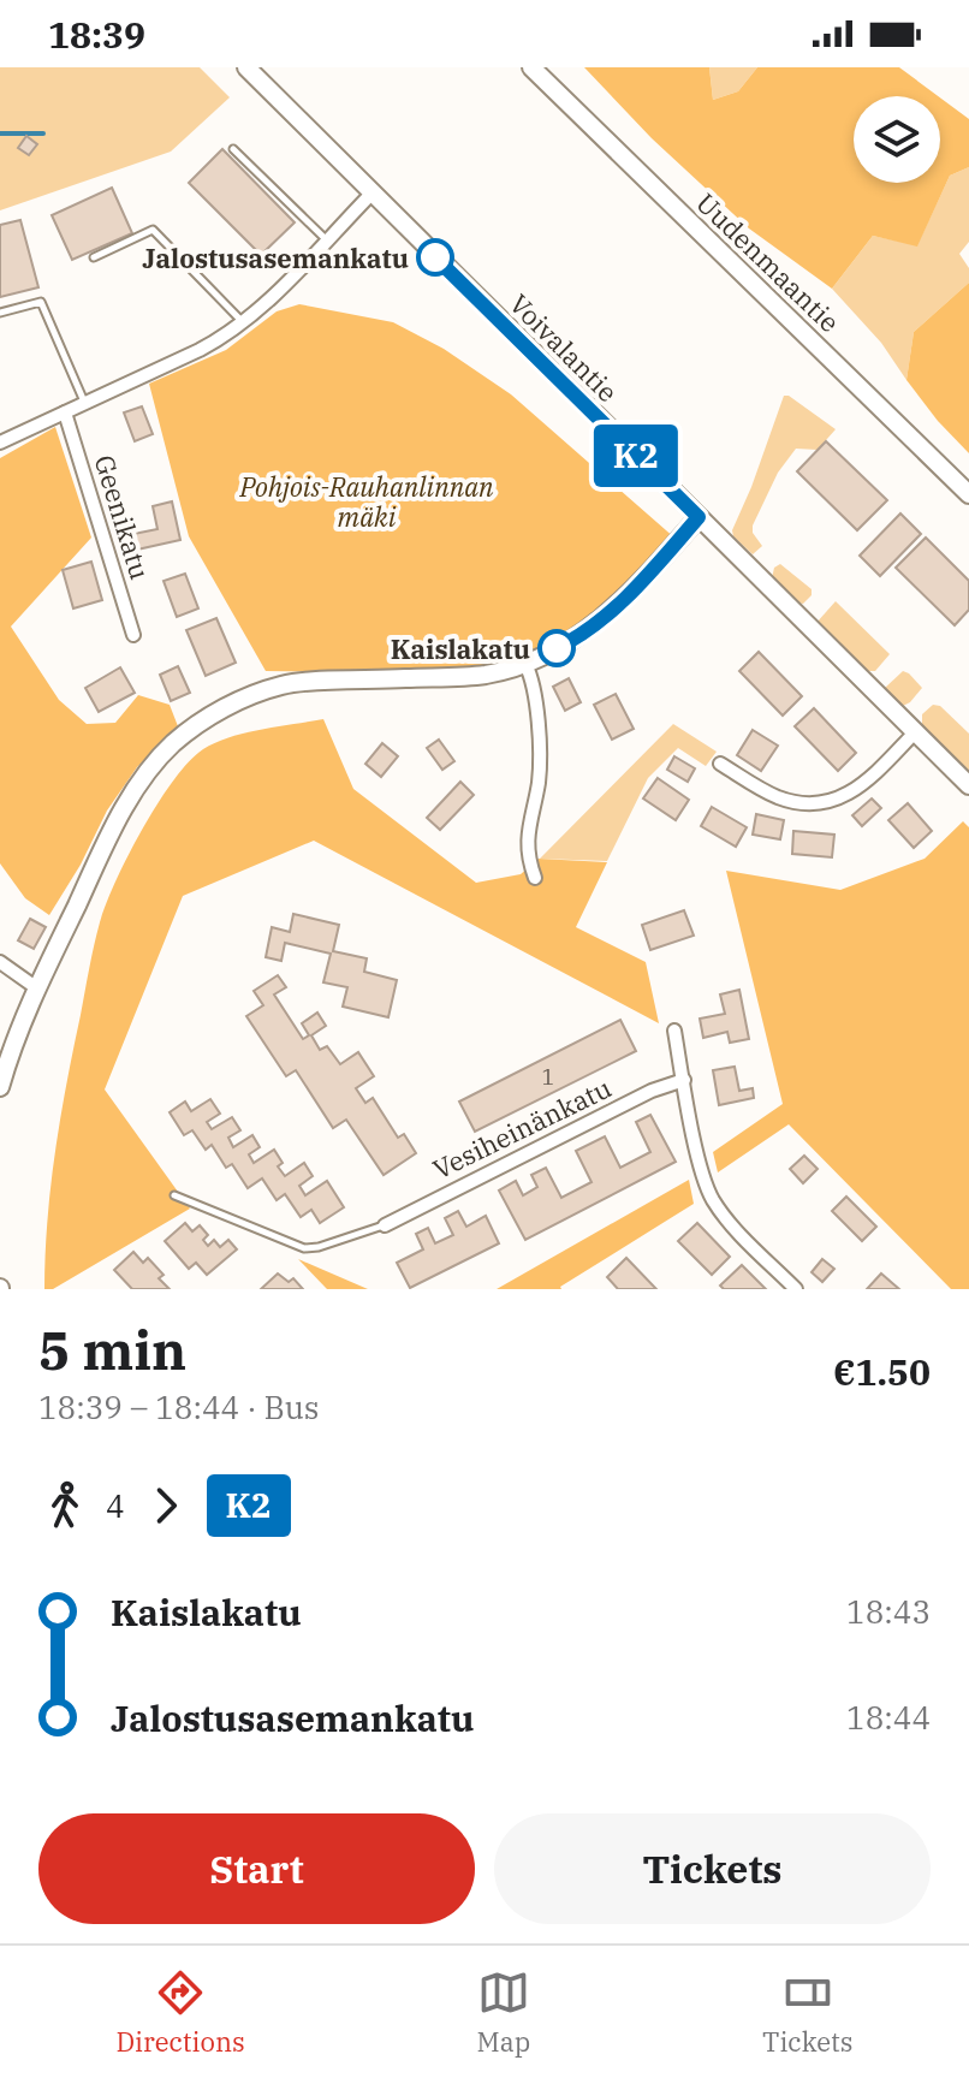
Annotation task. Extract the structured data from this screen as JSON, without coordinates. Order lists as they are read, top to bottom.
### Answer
{
  "streets": {
    "street": [
      "Uudenmaantie",
      "Voivalantie",
      "Geenikatu",
      "Vesiheinänkatu"
    ]
  },
  "parks": ["Pohjois-Rauhanlinnan mäki"],
  "places": ["Jalostusasemankatu", "Kaislakatu"],
  "lines": ["bus line K2"],
  "house_numbers": ["1"],
  "page": {
    "status": "18:39",
    "on_map": "K2",
    "heading": ["5 min", "18:39 – 18:44 · Bus", "€1.50"],
    "legs": ["4", "K2"],
    "list": [
      {
        "name": "Kaislakatu",
        "value": "18:43"
      },
      {
        "name": "Jalostusasemankatu",
        "value": "18:44"
      }
    ],
    "buttons": ["Start", "Tickets"],
    "tabs": ["Directions", "Map", "Tickets"]
  }
}
